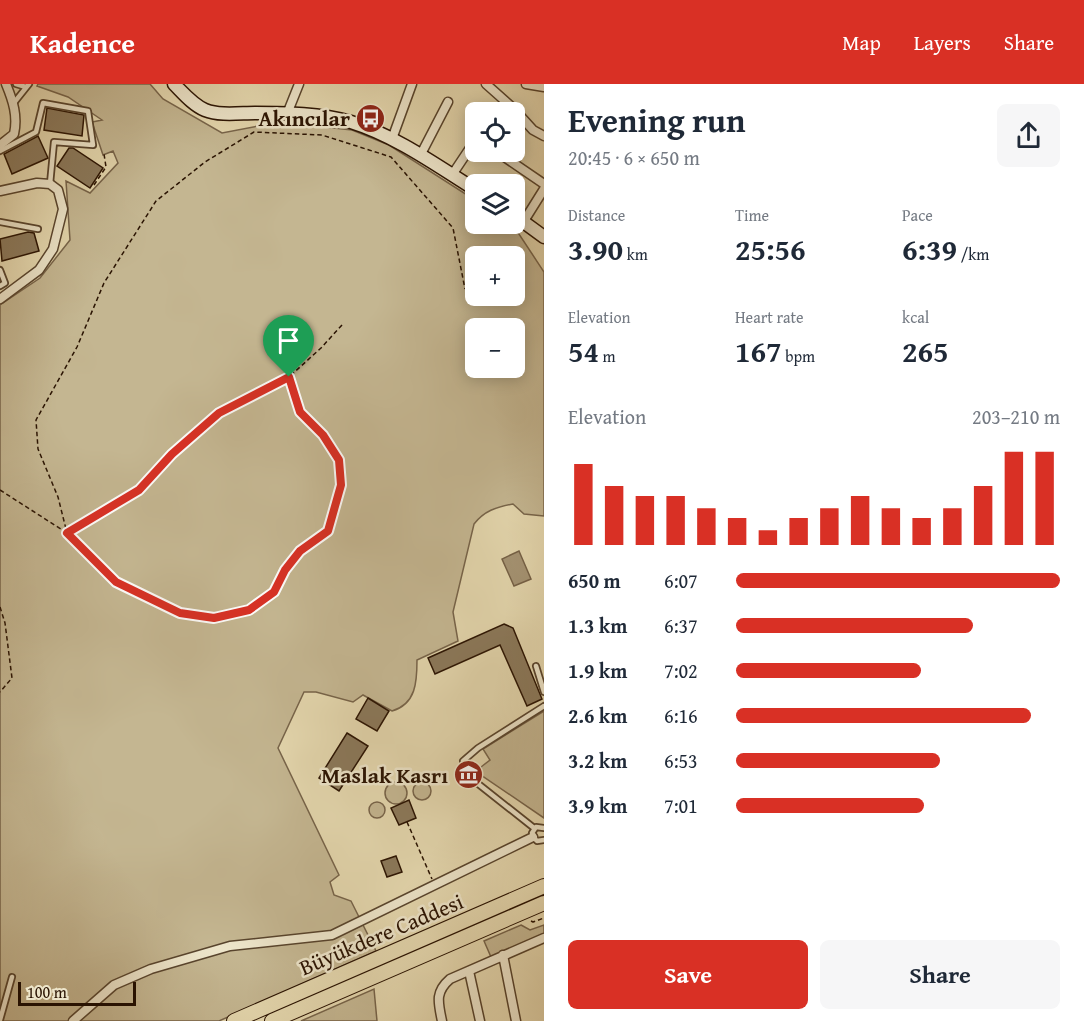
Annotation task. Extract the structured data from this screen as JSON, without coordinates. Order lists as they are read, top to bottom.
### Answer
{
  "streets": {
    "main road": ["Büyükdere Caddesi"]
  },
  "places": {
    "bus stop": ["Akıncılar"],
    "museum": ["Maslak Kasrı"]
  },
  "scale_bar": "100 m",
  "page": {
    "header": "Kadence",
    "nav": ["Map", "Layers", "Share"],
    "heading": ["Evening run", "20:45 · 6 × 650 m"],
    "map_buttons": ["+", "−"],
    "stats": [
      ["Distance", "3.90 km"],
      ["Time", "25:56"],
      ["Pace", "6:39 /km"],
      ["Elevation", "54 m"],
      ["Heart rate", "167 bpm"],
      ["kcal", "265"]
    ],
    "chart": ["Elevation", "203–210 m"],
    "list": [
      {
        "name": "650 m",
        "note": "6:07"
      },
      {
        "name": "1.3 km",
        "note": "6:37"
      },
      {
        "name": "1.9 km",
        "note": "7:02"
      },
      {
        "name": "2.6 km",
        "note": "6:16"
      },
      {
        "name": "3.2 km",
        "note": "6:53"
      },
      {
        "name": "3.9 km",
        "note": "7:01"
      }
    ],
    "buttons": ["Save", "Share"],
    "scale": "100 m"
  }
}
